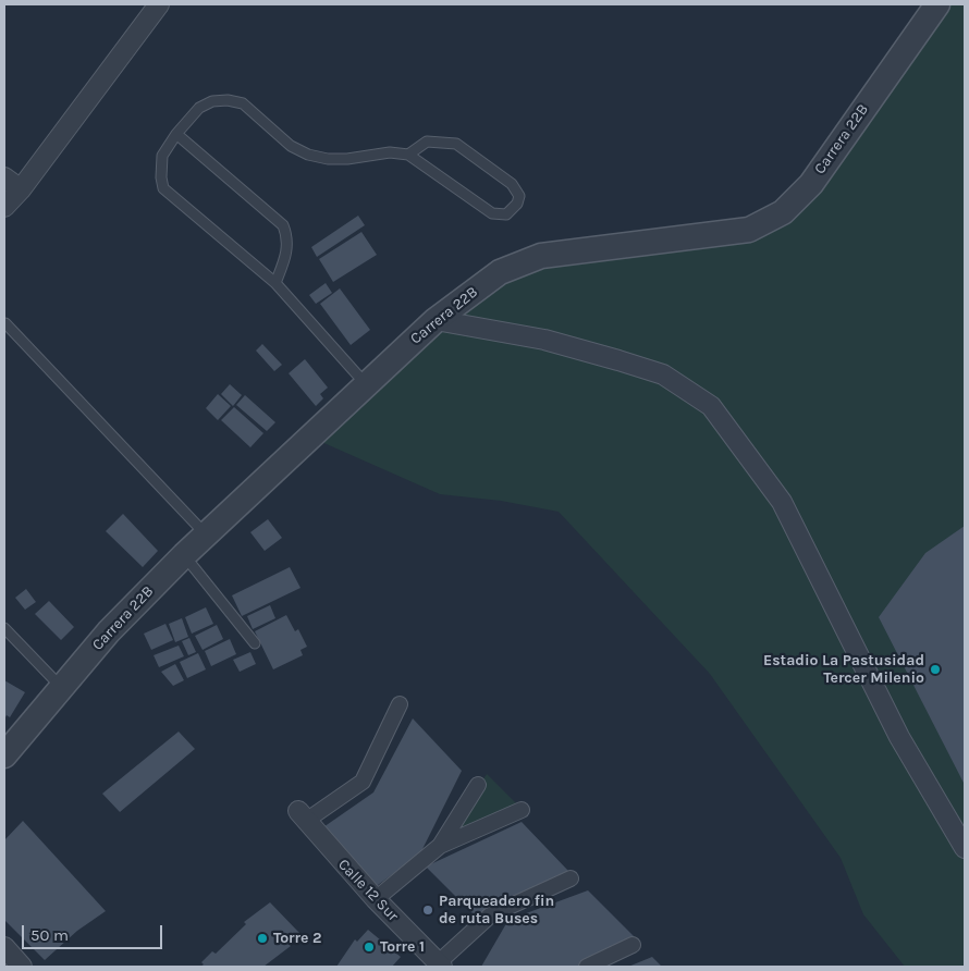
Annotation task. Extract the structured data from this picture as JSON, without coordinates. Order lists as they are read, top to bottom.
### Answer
{
  "streets": {
    "street": ["Carrera 22B", "Calle 12 Sur"]
  },
  "places": [
    "Estadio La Pastusidad Tercer Milenio",
    "Parqueadero fin de ruta Buses",
    "Torre 2",
    "Torre 1"
  ],
  "scale_bar": "50 m"
}
